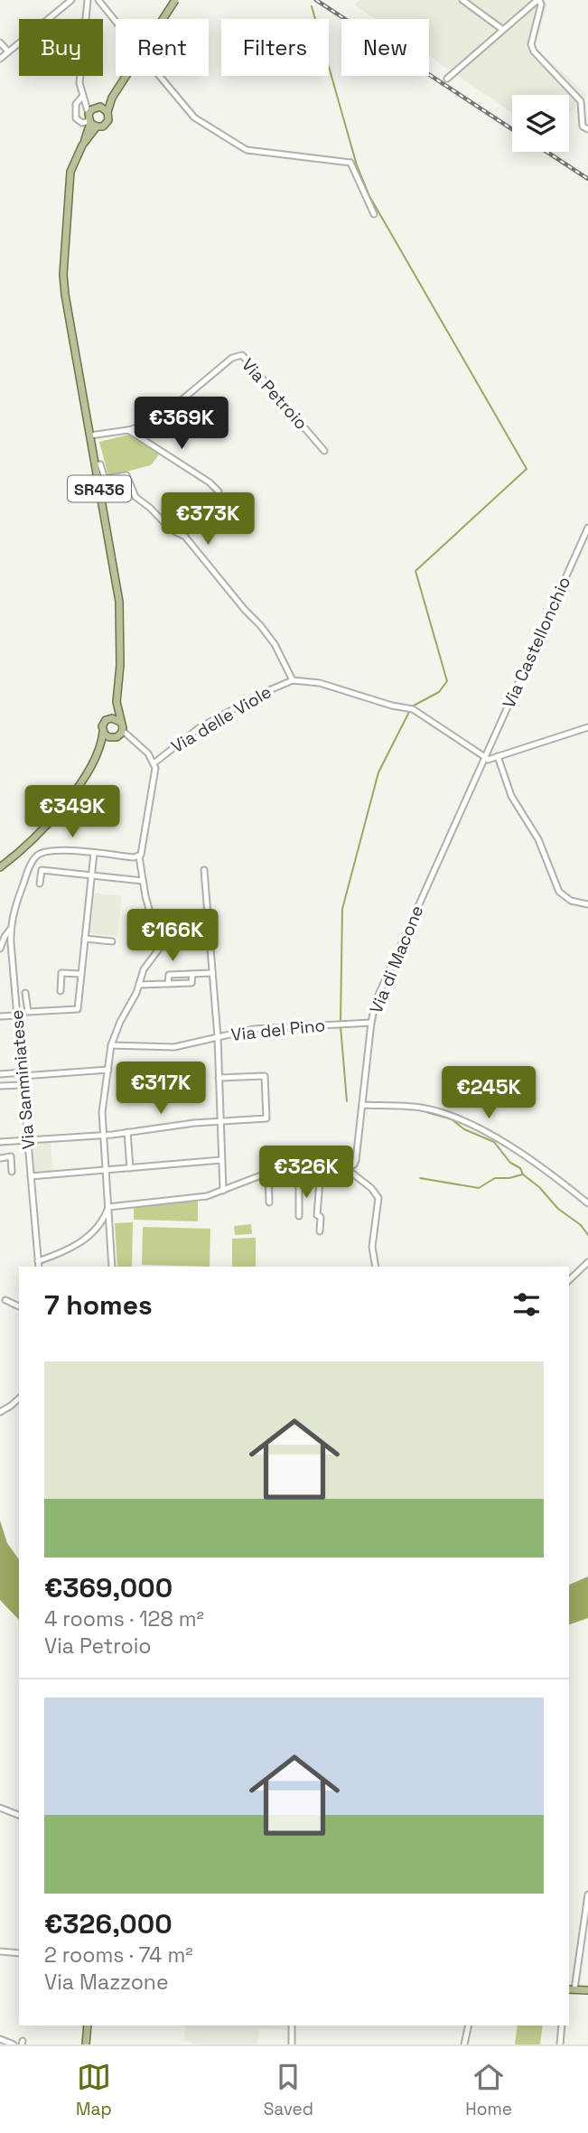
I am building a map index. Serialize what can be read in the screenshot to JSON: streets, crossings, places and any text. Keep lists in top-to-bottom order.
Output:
{
  "streets": {
    "main road": ["SR436"],
    "street": [
      "Via Petroio",
      "Via Castellonchio",
      "Via delle Viole",
      "Via di Macone",
      "Via del Pino",
      "Via Sanminiatese"
    ]
  },
  "crossings": [
    ["Via Petroio", "SR436"],
    ["SR436", "Via delle Viole"],
    ["Via Castellonchio", "Via delle Viole"],
    ["Via Castellonchio", "Via di Macone"],
    ["Via delle Viole", "Via di Macone"],
    ["Via delle Viole", "Via del Pino"],
    ["Via di Macone", "Via del Pino"]
  ],
  "page": {
    "chip": [
      "Buy",
      "Rent",
      "Filters",
      "New"
    ],
    "price": [
      "€369K",
      "€373K",
      "€349K",
      "€166K",
      "€317K",
      "€245K",
      "€326K"
    ],
    "heading": "7 homes",
    "list": [
      {
        "name": "€369,000",
        "note": "4 rooms · 128 m² · Via Petroio"
      },
      {
        "name": "€326,000",
        "note": "2 rooms · 74 m² · Via Mazzone"
      }
    ],
    "tabs": ["Map", "Saved", "Home"]
  }
}
